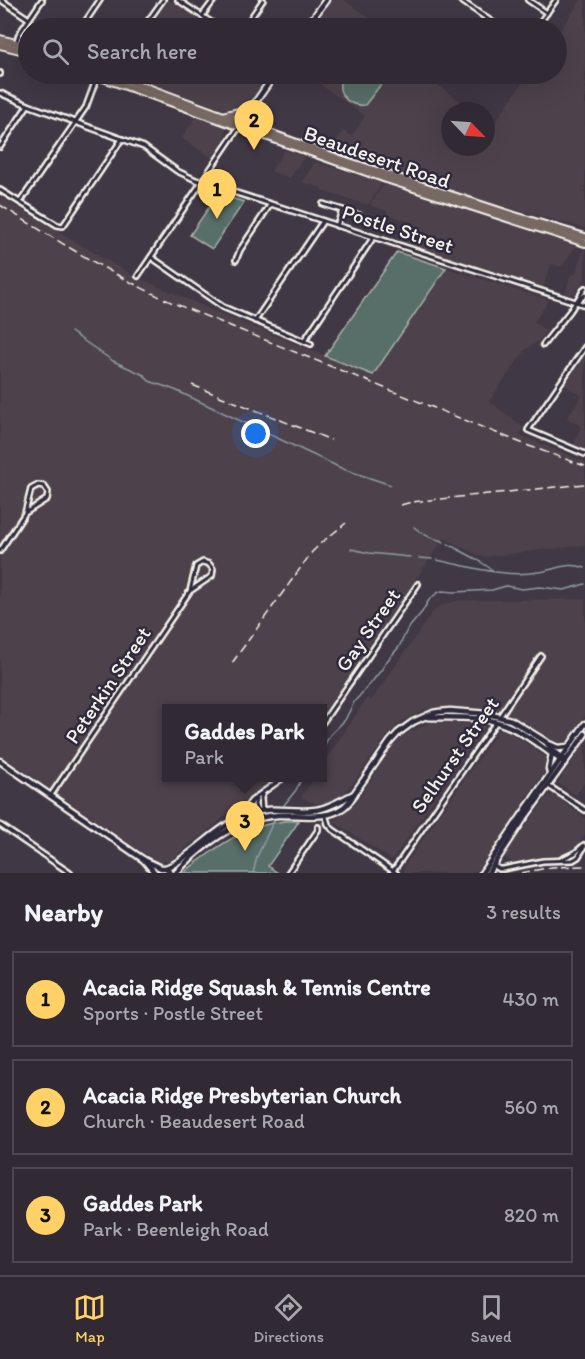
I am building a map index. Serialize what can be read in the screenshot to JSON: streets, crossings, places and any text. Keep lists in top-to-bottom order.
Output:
{
  "streets": {
    "highway": ["Beaudesert Road"],
    "street": [
      "Postle Street",
      "Gay Street",
      "Peterkin Street",
      "Selhurst Street"
    ]
  },
  "north": "bottom right",
  "page": {
    "search": "Search here",
    "pins": ["2", "1", "3"],
    "popup": ["Gaddes Park", "Park"],
    "heading": ["Nearby", "3 results"],
    "list": [
      {
        "mark": "1",
        "name": "Acacia Ridge Squash & Tennis Centre",
        "note": "Sports · Postle Street",
        "value": "430 m"
      },
      {
        "mark": "2",
        "name": "Acacia Ridge Presbyterian Church",
        "note": "Church · Beaudesert Road",
        "value": "560 m"
      },
      {
        "mark": "3",
        "name": "Gaddes Park",
        "note": "Park · Beenleigh Road",
        "value": "820 m"
      }
    ],
    "nav": ["Map", "Directions", "Saved"]
  }
}
